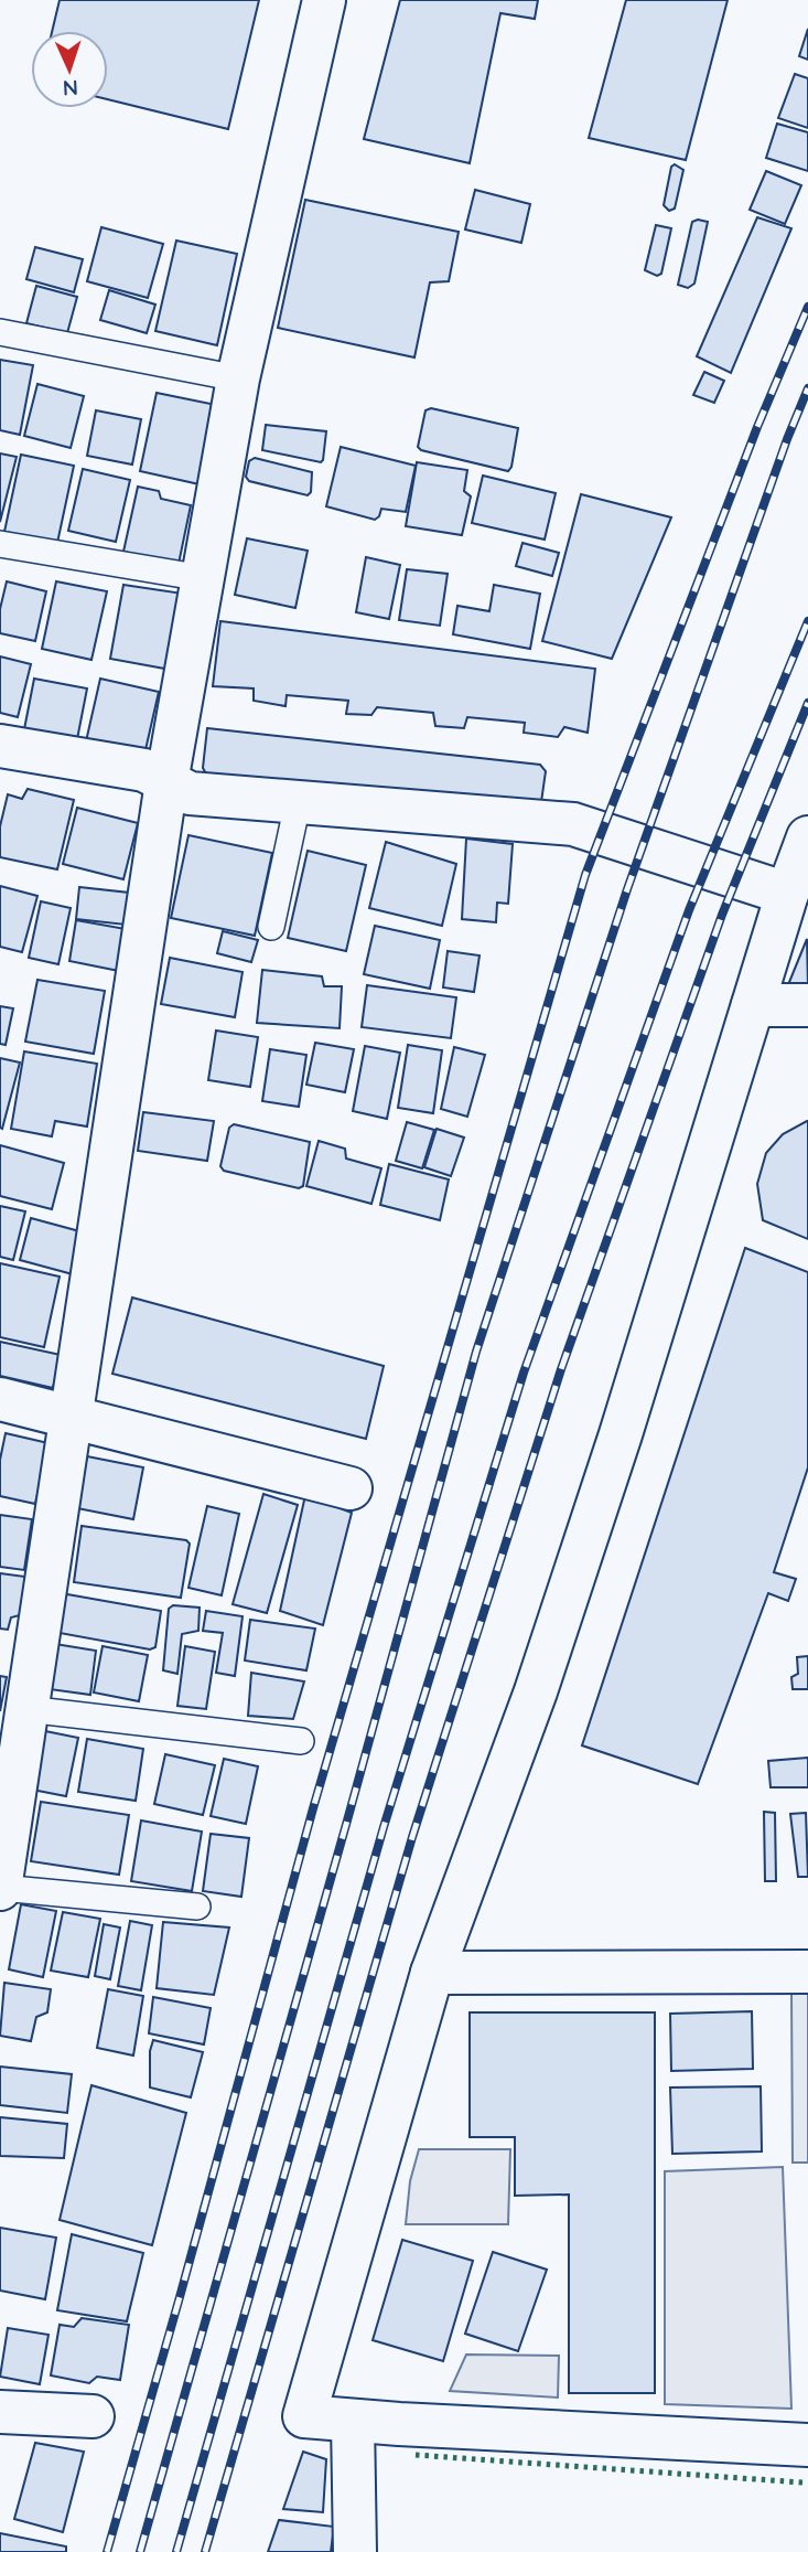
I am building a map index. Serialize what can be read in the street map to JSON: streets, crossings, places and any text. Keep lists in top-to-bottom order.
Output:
{
  "north": "bottom"
}
